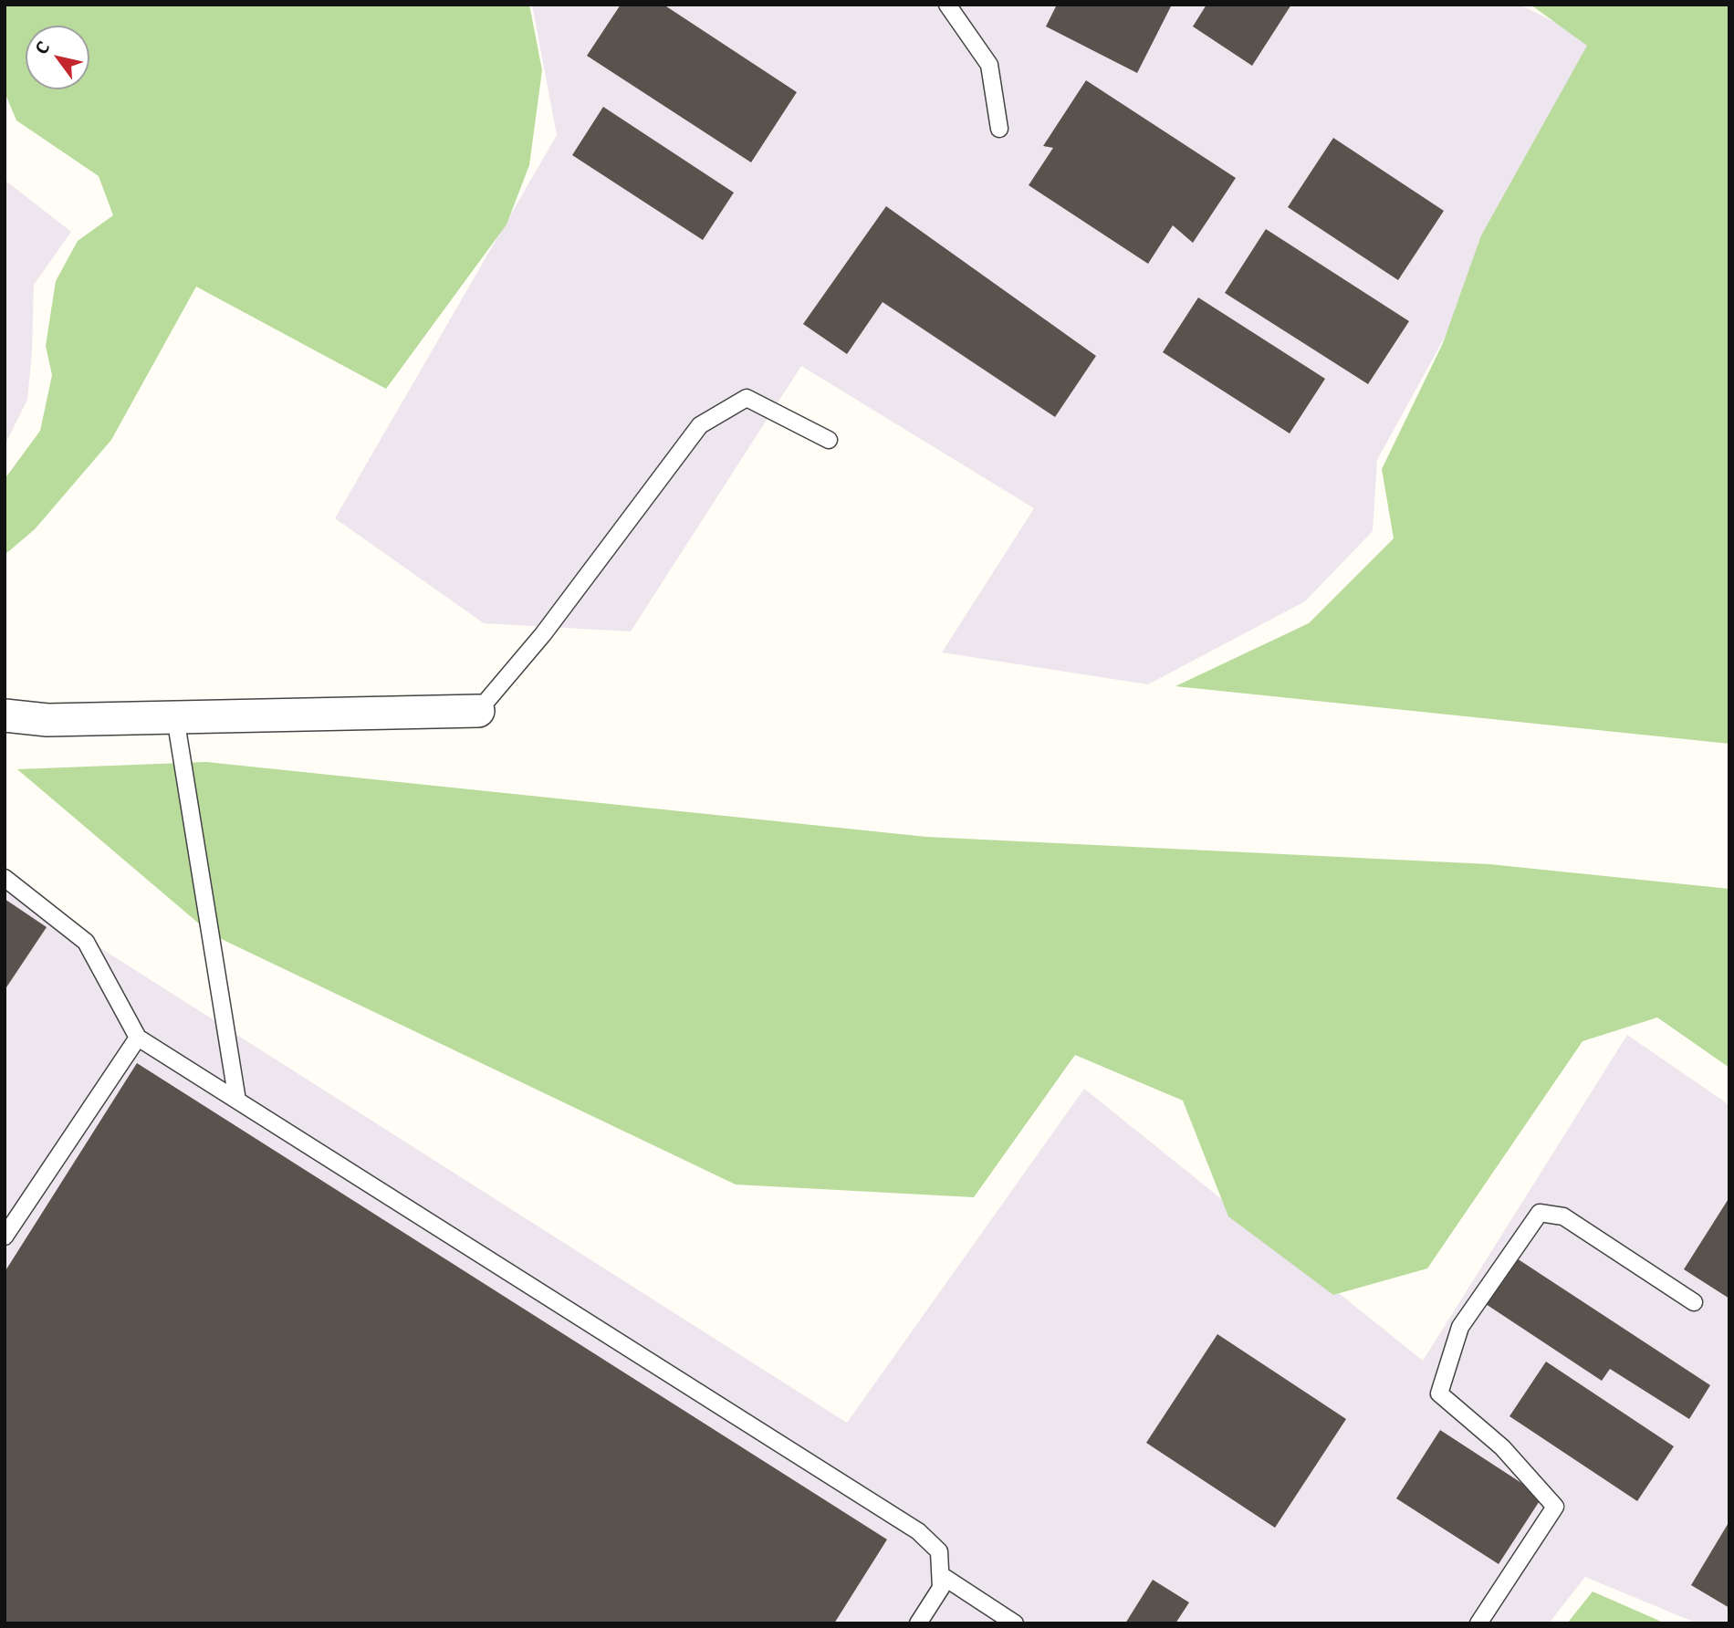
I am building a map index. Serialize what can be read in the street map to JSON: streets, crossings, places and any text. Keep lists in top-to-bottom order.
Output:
{
  "north": "top left"
}
